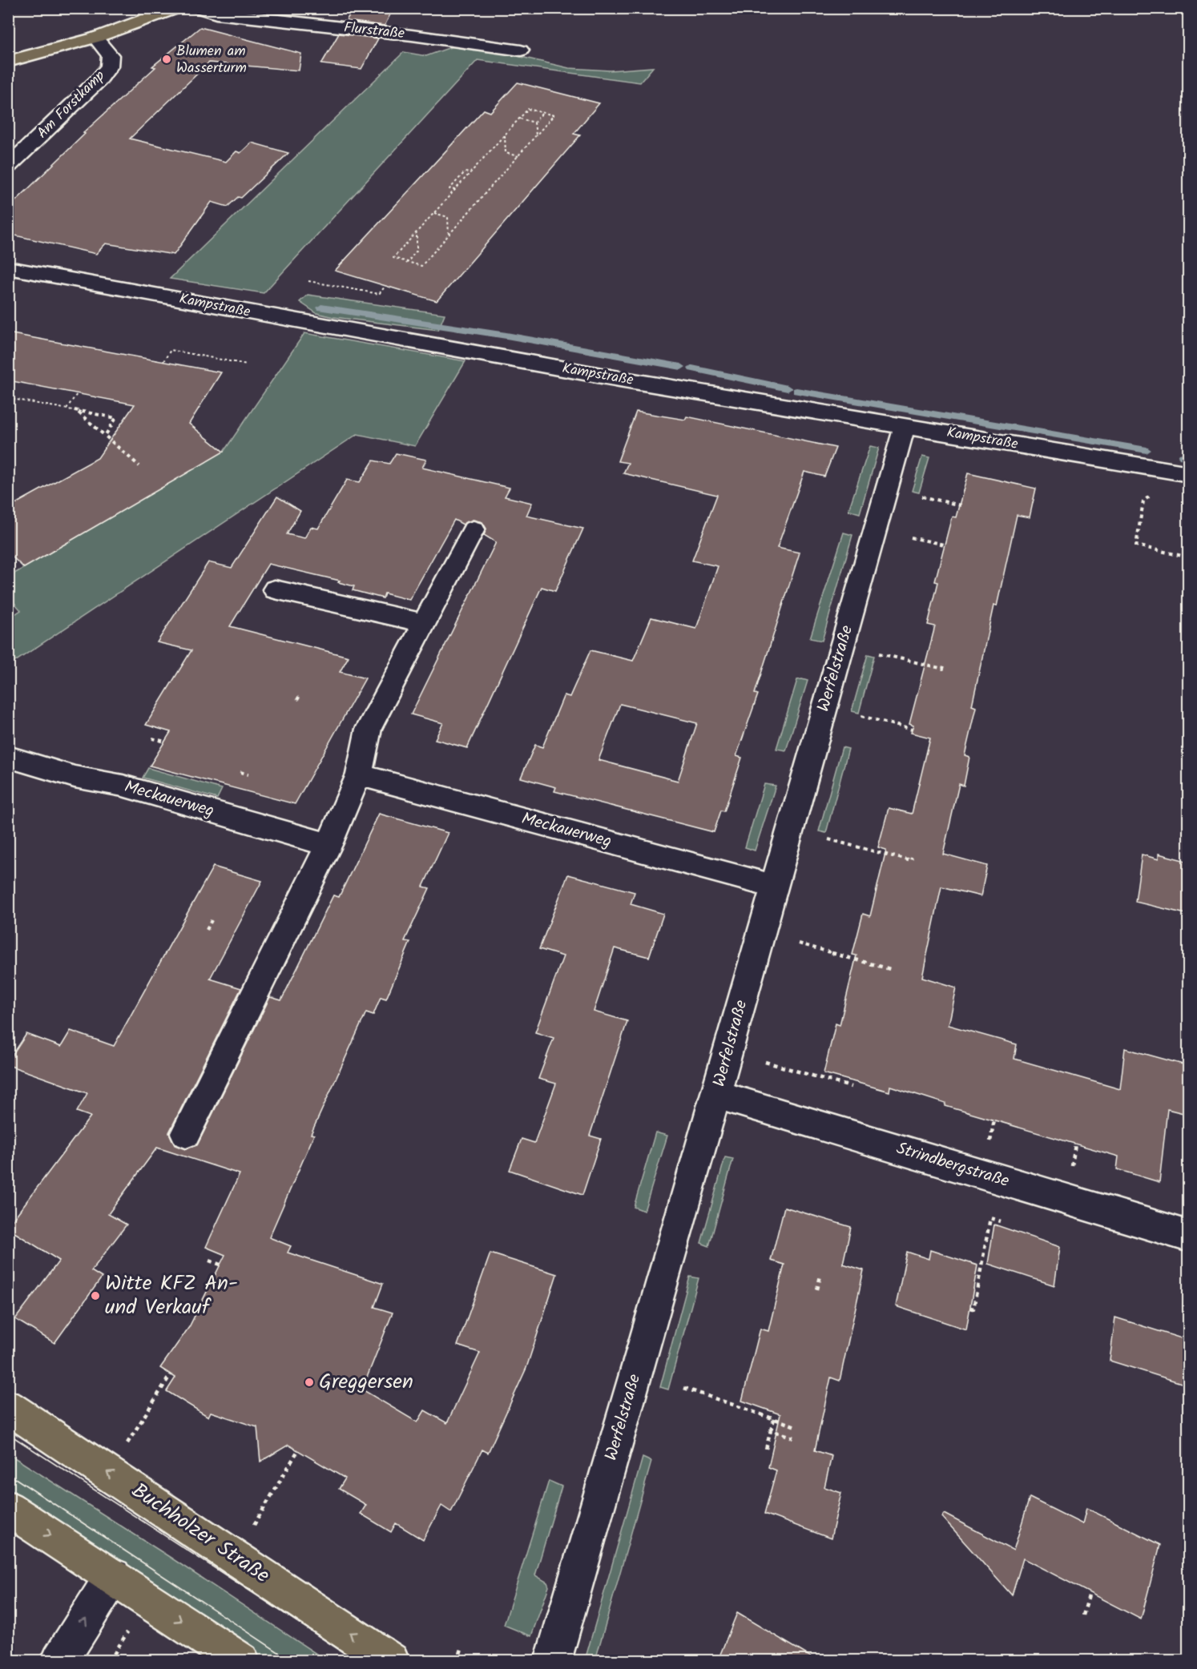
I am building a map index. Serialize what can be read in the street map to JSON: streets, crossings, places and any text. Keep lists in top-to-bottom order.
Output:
{
  "streets": {
    "main road": ["Buchholzer Straße"],
    "street": [
      "Flurstraße",
      "Am Forstkamp",
      "Kampstraße",
      "Werfelstraße",
      "Meckauerweg",
      "Strindbergstraße"
    ]
  },
  "crossings": [
    ["Kampstraße", "Werfelstraße"],
    ["Werfelstraße", "Meckauerweg"],
    ["Werfelstraße", "Strindbergstraße"]
  ],
  "places": ["Blumen am Wasserturm", "Witte KFZ An- und Verkauf", "Greggersen"]
}
